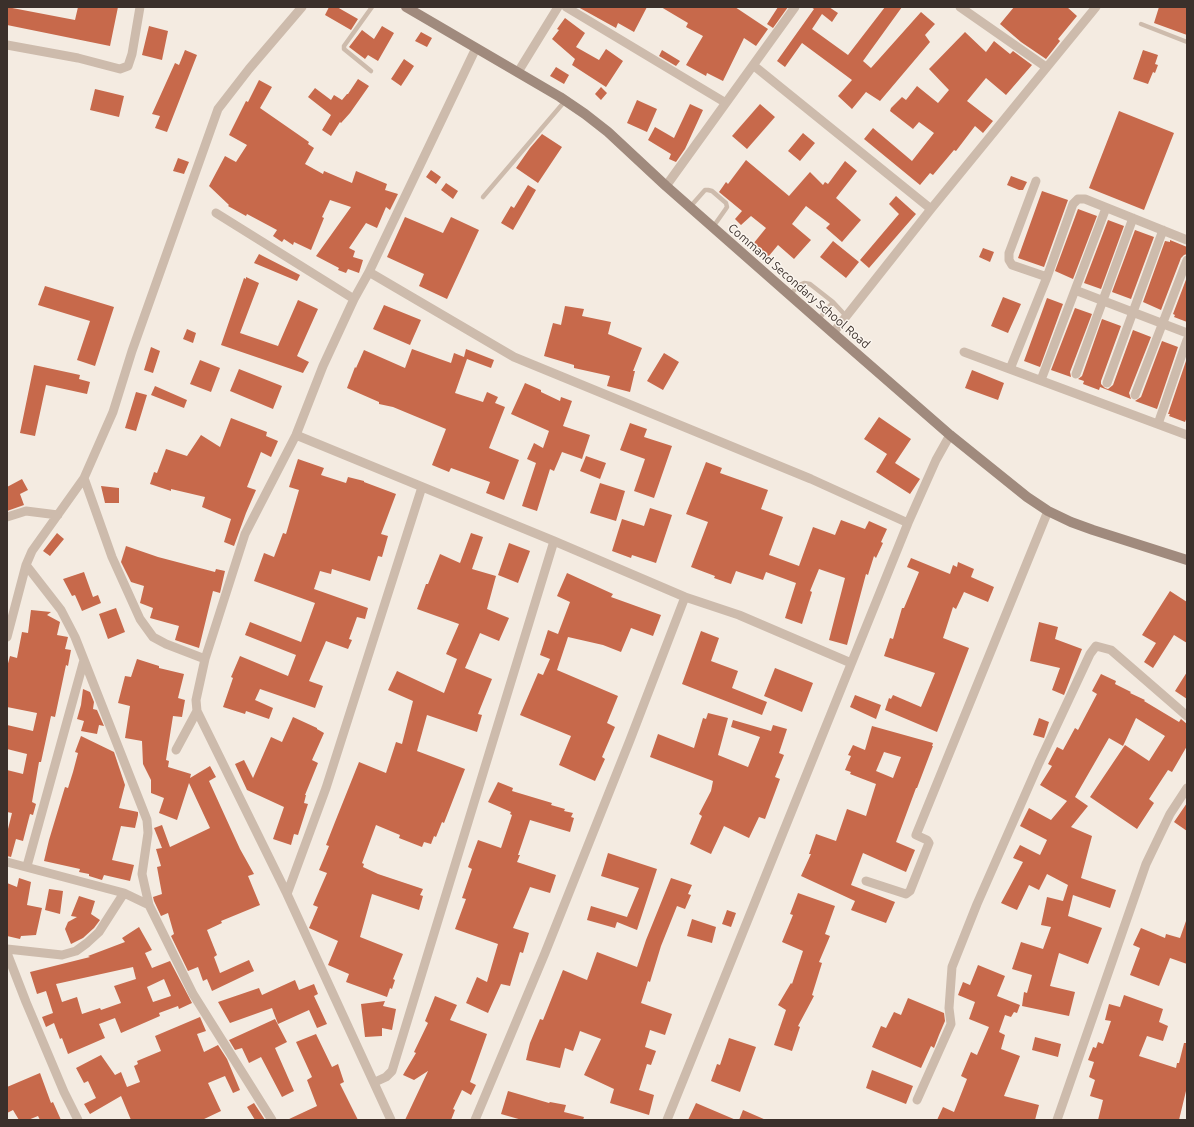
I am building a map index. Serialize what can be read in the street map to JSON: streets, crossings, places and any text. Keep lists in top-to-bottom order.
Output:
{
  "streets": {
    "main road": ["Command Secondary School Road"]
  }
}
